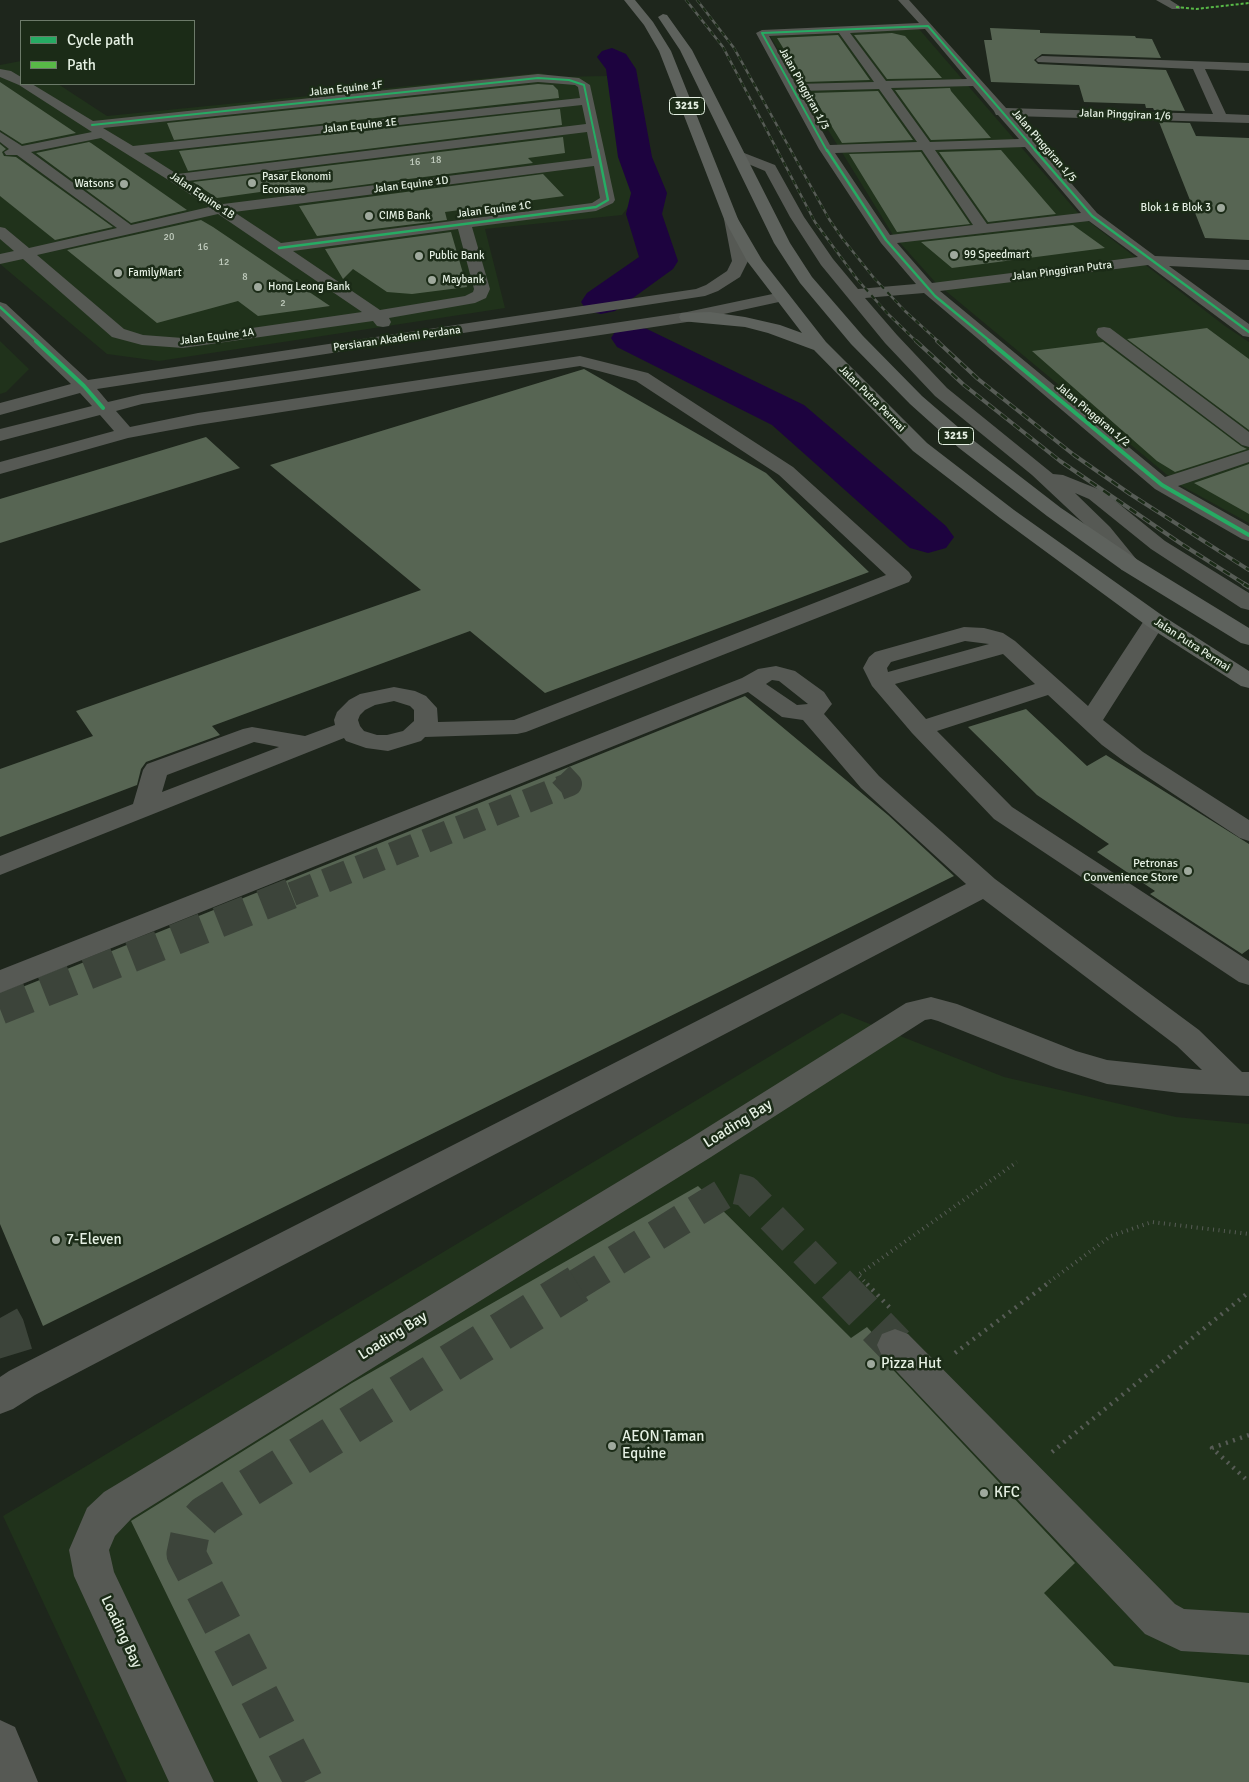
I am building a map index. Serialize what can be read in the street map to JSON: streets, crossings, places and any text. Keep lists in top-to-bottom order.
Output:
{
  "streets": {
    "main road": ["3215", "Jalan Putra Permai"],
    "street": [
      "Jalan Equine 1F",
      "Jalan Pinggiran 1/3",
      "Jalan Pinggiran 1/6",
      "Jalan Equine 1E",
      "Jalan Pinggiran 1/5",
      "Jalan Equine 1D",
      "Jalan Equine 1B",
      "Jalan Equine 1C",
      "Jalan Pinggiran Putra",
      "Jalan Equine 1A",
      "Persiaran Akademi Perdana",
      "Jalan Pinggiran 1/2",
      "Loading Bay"
    ]
  },
  "crossings": [
    ["Jalan Equine 1F", "Jalan Equine 1E"],
    ["Jalan Equine 1F", "Jalan Equine 1B"],
    ["Jalan Equine 1F", "Jalan Equine 1C"],
    ["Jalan Pinggiran 1/3", "Jalan Pinggiran 1/5"],
    ["Jalan Pinggiran 1/3", "Jalan Pinggiran Putra"],
    ["Jalan Pinggiran 1/3", "Jalan Pinggiran 1/2"],
    ["Jalan Pinggiran 1/6", "Jalan Pinggiran 1/5"],
    ["Jalan Equine 1E", "Jalan Equine 1B"],
    ["Jalan Equine 1E", "Jalan Equine 1C"],
    ["Jalan Pinggiran 1/5", "Jalan Pinggiran Putra"],
    ["Jalan Equine 1D", "Jalan Equine 1B"],
    ["Jalan Equine 1D", "Jalan Equine 1C"],
    ["Jalan Equine 1D", "Jalan Equine 1A"],
    ["Jalan Equine 1B", "Jalan Equine 1C"],
    ["Jalan Equine 1B", "Jalan Equine 1A"],
    ["Jalan Equine 1B", "Persiaran Akademi Perdana"],
    ["Jalan Pinggiran Putra", "Jalan Pinggiran 1/2"],
    ["Persiaran Akademi Perdana", "Jalan Putra Permai"]
  ],
  "places": [
    "Pasar Ekonomi Econsave",
    "Watsons",
    "Blok 1 & Blok 3",
    "CIMB Bank",
    "99 Speedmart",
    "Public Bank",
    "FamilyMart",
    "Maybank",
    "Hong Leong Bank",
    "Petronas Convenience Store",
    "7-Eleven",
    "Pizza Hut",
    "AEON Taman Equine",
    "KFC"
  ],
  "house_numbers": [
    "18",
    "16",
    "20",
    "16",
    "12",
    "8",
    "2"
  ],
  "legend": ["Cycle path", "Path"]
}
